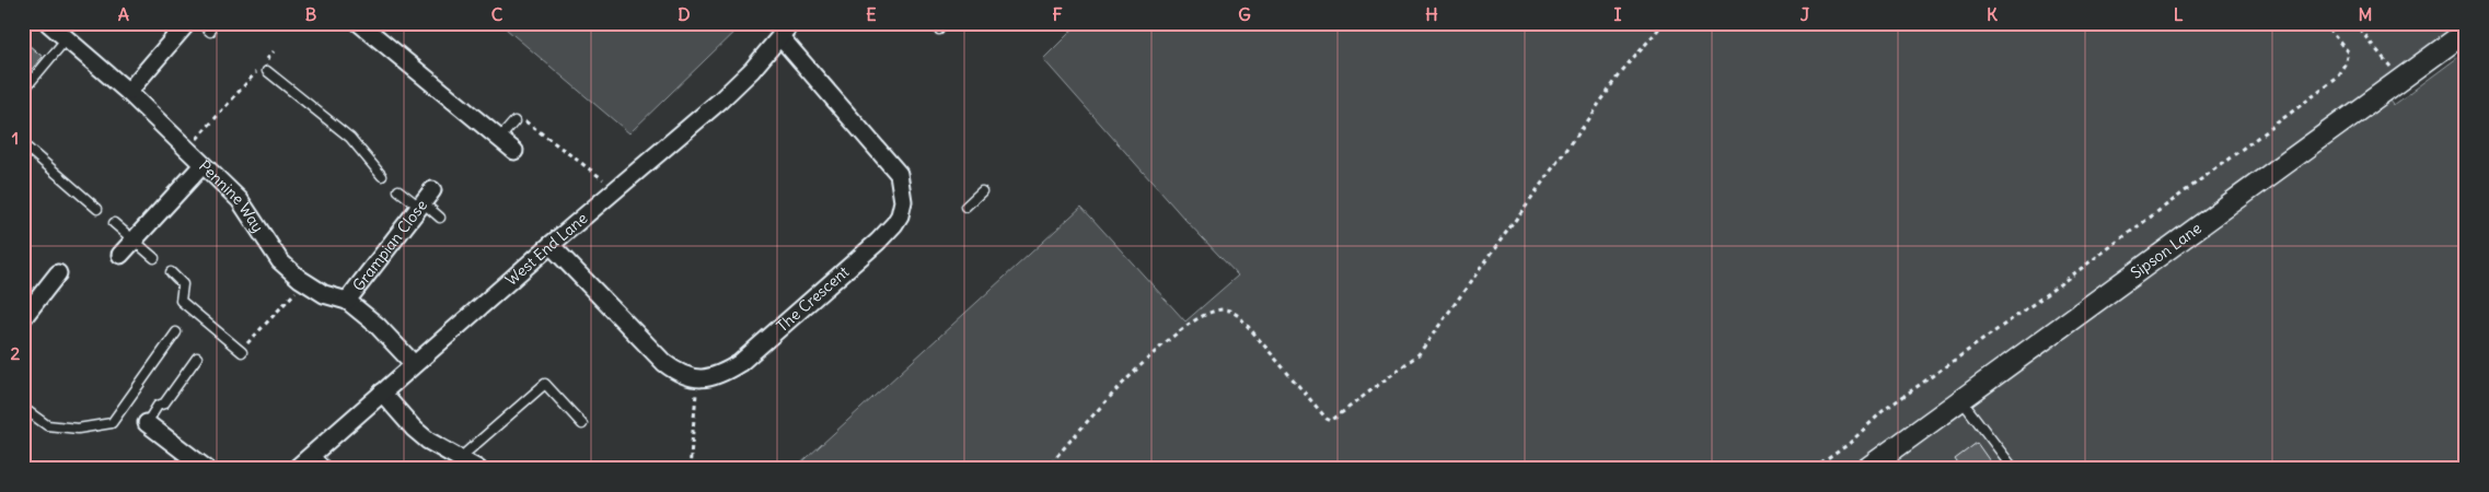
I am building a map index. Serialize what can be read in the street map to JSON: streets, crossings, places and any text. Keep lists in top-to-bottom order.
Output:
{
  "streets": {
    "street": [
      "Pennine Way",
      "Grampian Close",
      "West End Lane",
      "Sipson Lane",
      "The Crescent"
    ]
  },
  "crossings": [
    ["Pennine Way", "Grampian Close"],
    ["Pennine Way", "West End Lane"],
    ["West End Lane", "The Crescent"]
  ],
  "grid": {
    "columns": [
      "A",
      "B",
      "C",
      "D",
      "E",
      "F",
      "G",
      "H",
      "I",
      "J",
      "K",
      "L",
      "M"
    ],
    "rows": ["1", "2"]
  }
}
